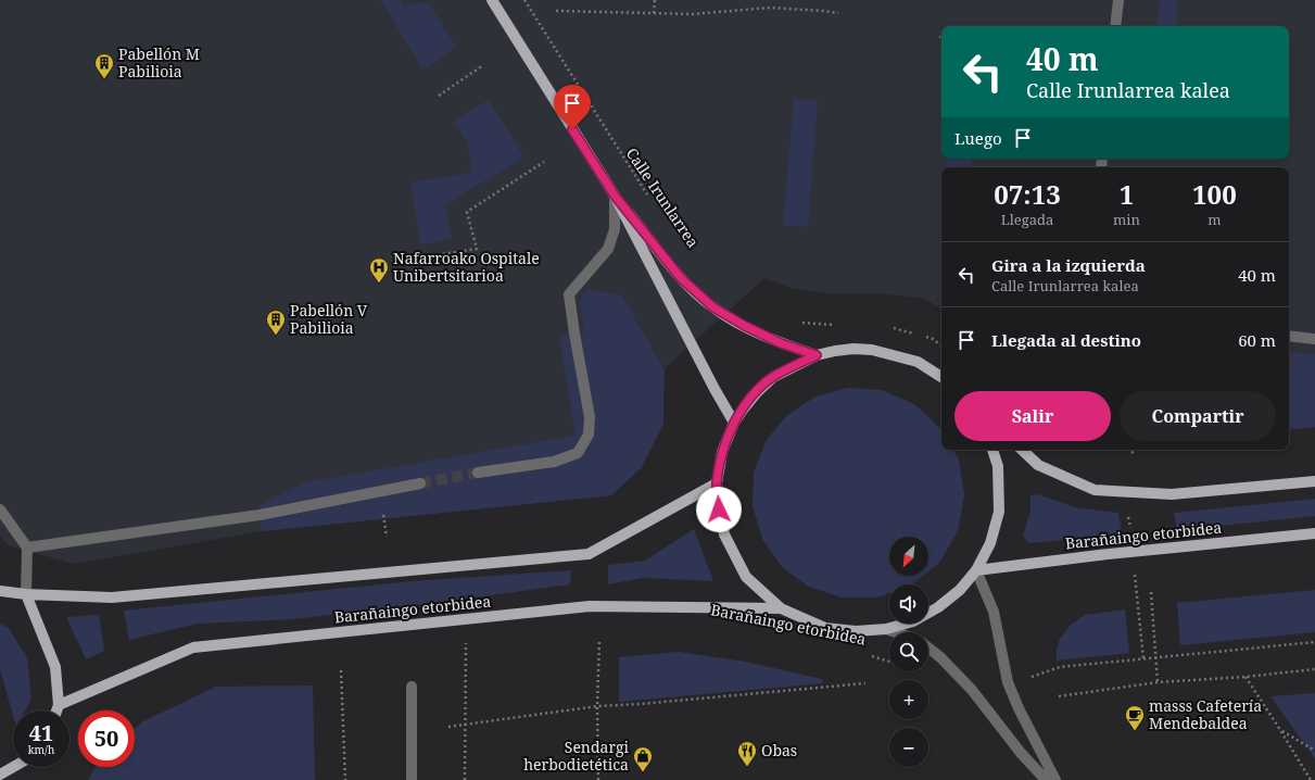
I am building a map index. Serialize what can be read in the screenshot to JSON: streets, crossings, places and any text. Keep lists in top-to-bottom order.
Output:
{
  "streets": {
    "main road": ["Barañaingo etorbidea"],
    "path": ["Calle Irunlarrea"]
  },
  "places": {
    "building": ["Pabellón M Pabilioia", "Pabellón V Pabilioia"],
    "hospital": ["Nafarroako Ospitale Unibertsitarioa"],
    "cafe": ["masss Cafetería Mendebaldea"],
    "restaurant": ["Obas"],
    "shop": ["Sendargi herbodietética"]
  },
  "north": "bottom left",
  "page": {
    "turn": ["40 m", "Calle Irunlarrea kalea"],
    "then": "Luego",
    "eta": [
      "07:13",
      "Llegada",
      "1",
      "min",
      "100",
      "m"
    ],
    "list": [
      {
        "name": "Gira a la izquierda",
        "note": "Calle Irunlarrea kalea",
        "value": "40 m"
      },
      {
        "name": "Llegada al destino",
        "value": "60 m"
      }
    ],
    "buttons": ["Salir", "Compartir"],
    "map_buttons": ["+", "−"],
    "speed": "41 km/h",
    "limit": "50"
  }
}
